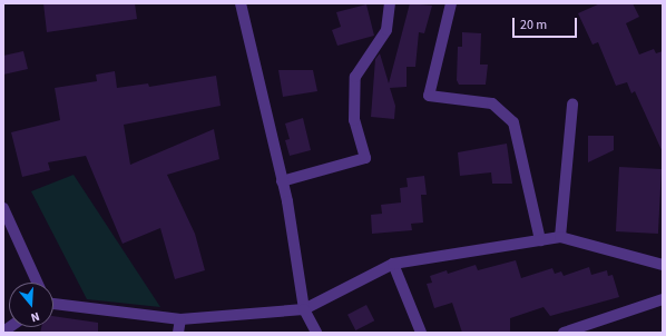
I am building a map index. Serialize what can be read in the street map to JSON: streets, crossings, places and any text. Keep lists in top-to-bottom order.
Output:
{
  "scale_bar": "20 m",
  "north": "bottom"
}
